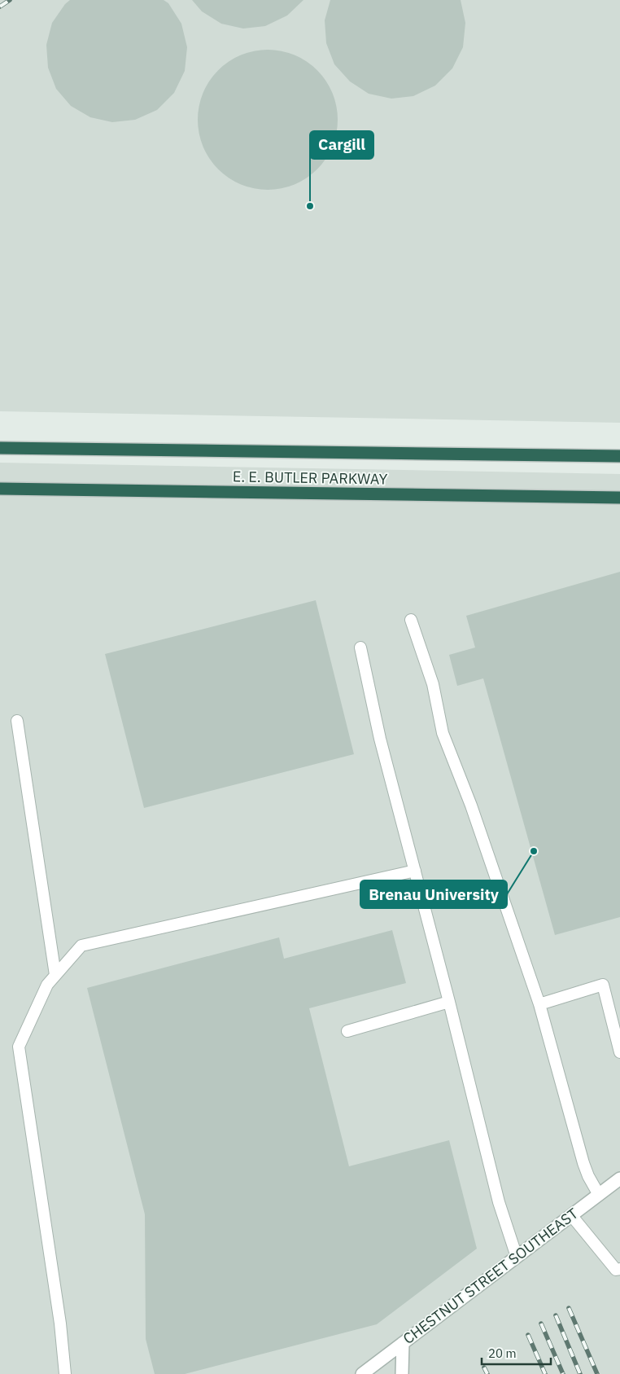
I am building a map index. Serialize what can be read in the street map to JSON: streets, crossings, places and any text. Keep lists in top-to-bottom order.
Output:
{
  "streets": {
    "highway": ["E. E. BUTLER PARKWAY"],
    "street": ["CHESTNUT STREET SOUTHEAST"]
  },
  "places": ["Cargill", "Brenau University"],
  "scale_bar": "20 m"
}
